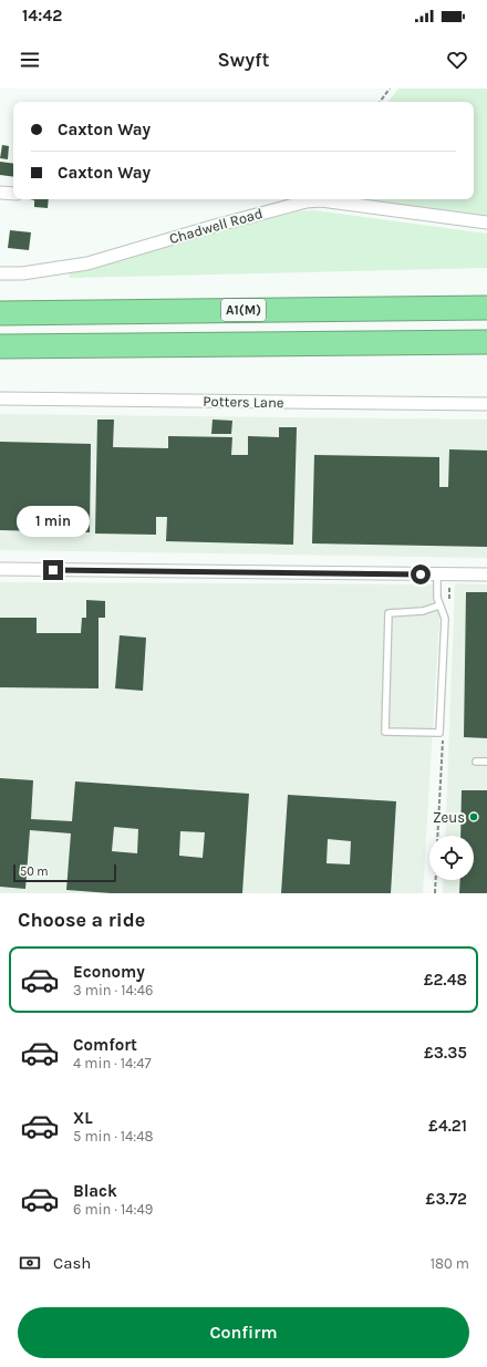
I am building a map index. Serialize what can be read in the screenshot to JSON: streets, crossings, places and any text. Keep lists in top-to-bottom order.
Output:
{
  "streets": {
    "highway": ["A1(M)"],
    "street": ["Chadwell Road", "Potters Lane"]
  },
  "places": ["Zeus"],
  "scale_bar": "50 m",
  "page": {
    "status": "14:42",
    "header": "Swyft",
    "banner": ["Caxton Way", "Caxton Way"],
    "bubble": "1 min",
    "scale": "50 m",
    "heading": "Choose a ride",
    "list": [
      {
        "name": "Economy",
        "note": "3 min · 14:46",
        "value": "£2.48"
      },
      {
        "name": "Comfort",
        "note": "4 min · 14:47",
        "value": "£3.35"
      },
      {
        "name": "XL",
        "note": "5 min · 14:48",
        "value": "£4.21"
      },
      {
        "name": "Black",
        "note": "6 min · 14:49",
        "value": "£3.72"
      }
    ],
    "pay": ["Cash", "180 m"],
    "buttons": "Confirm"
  }
}
